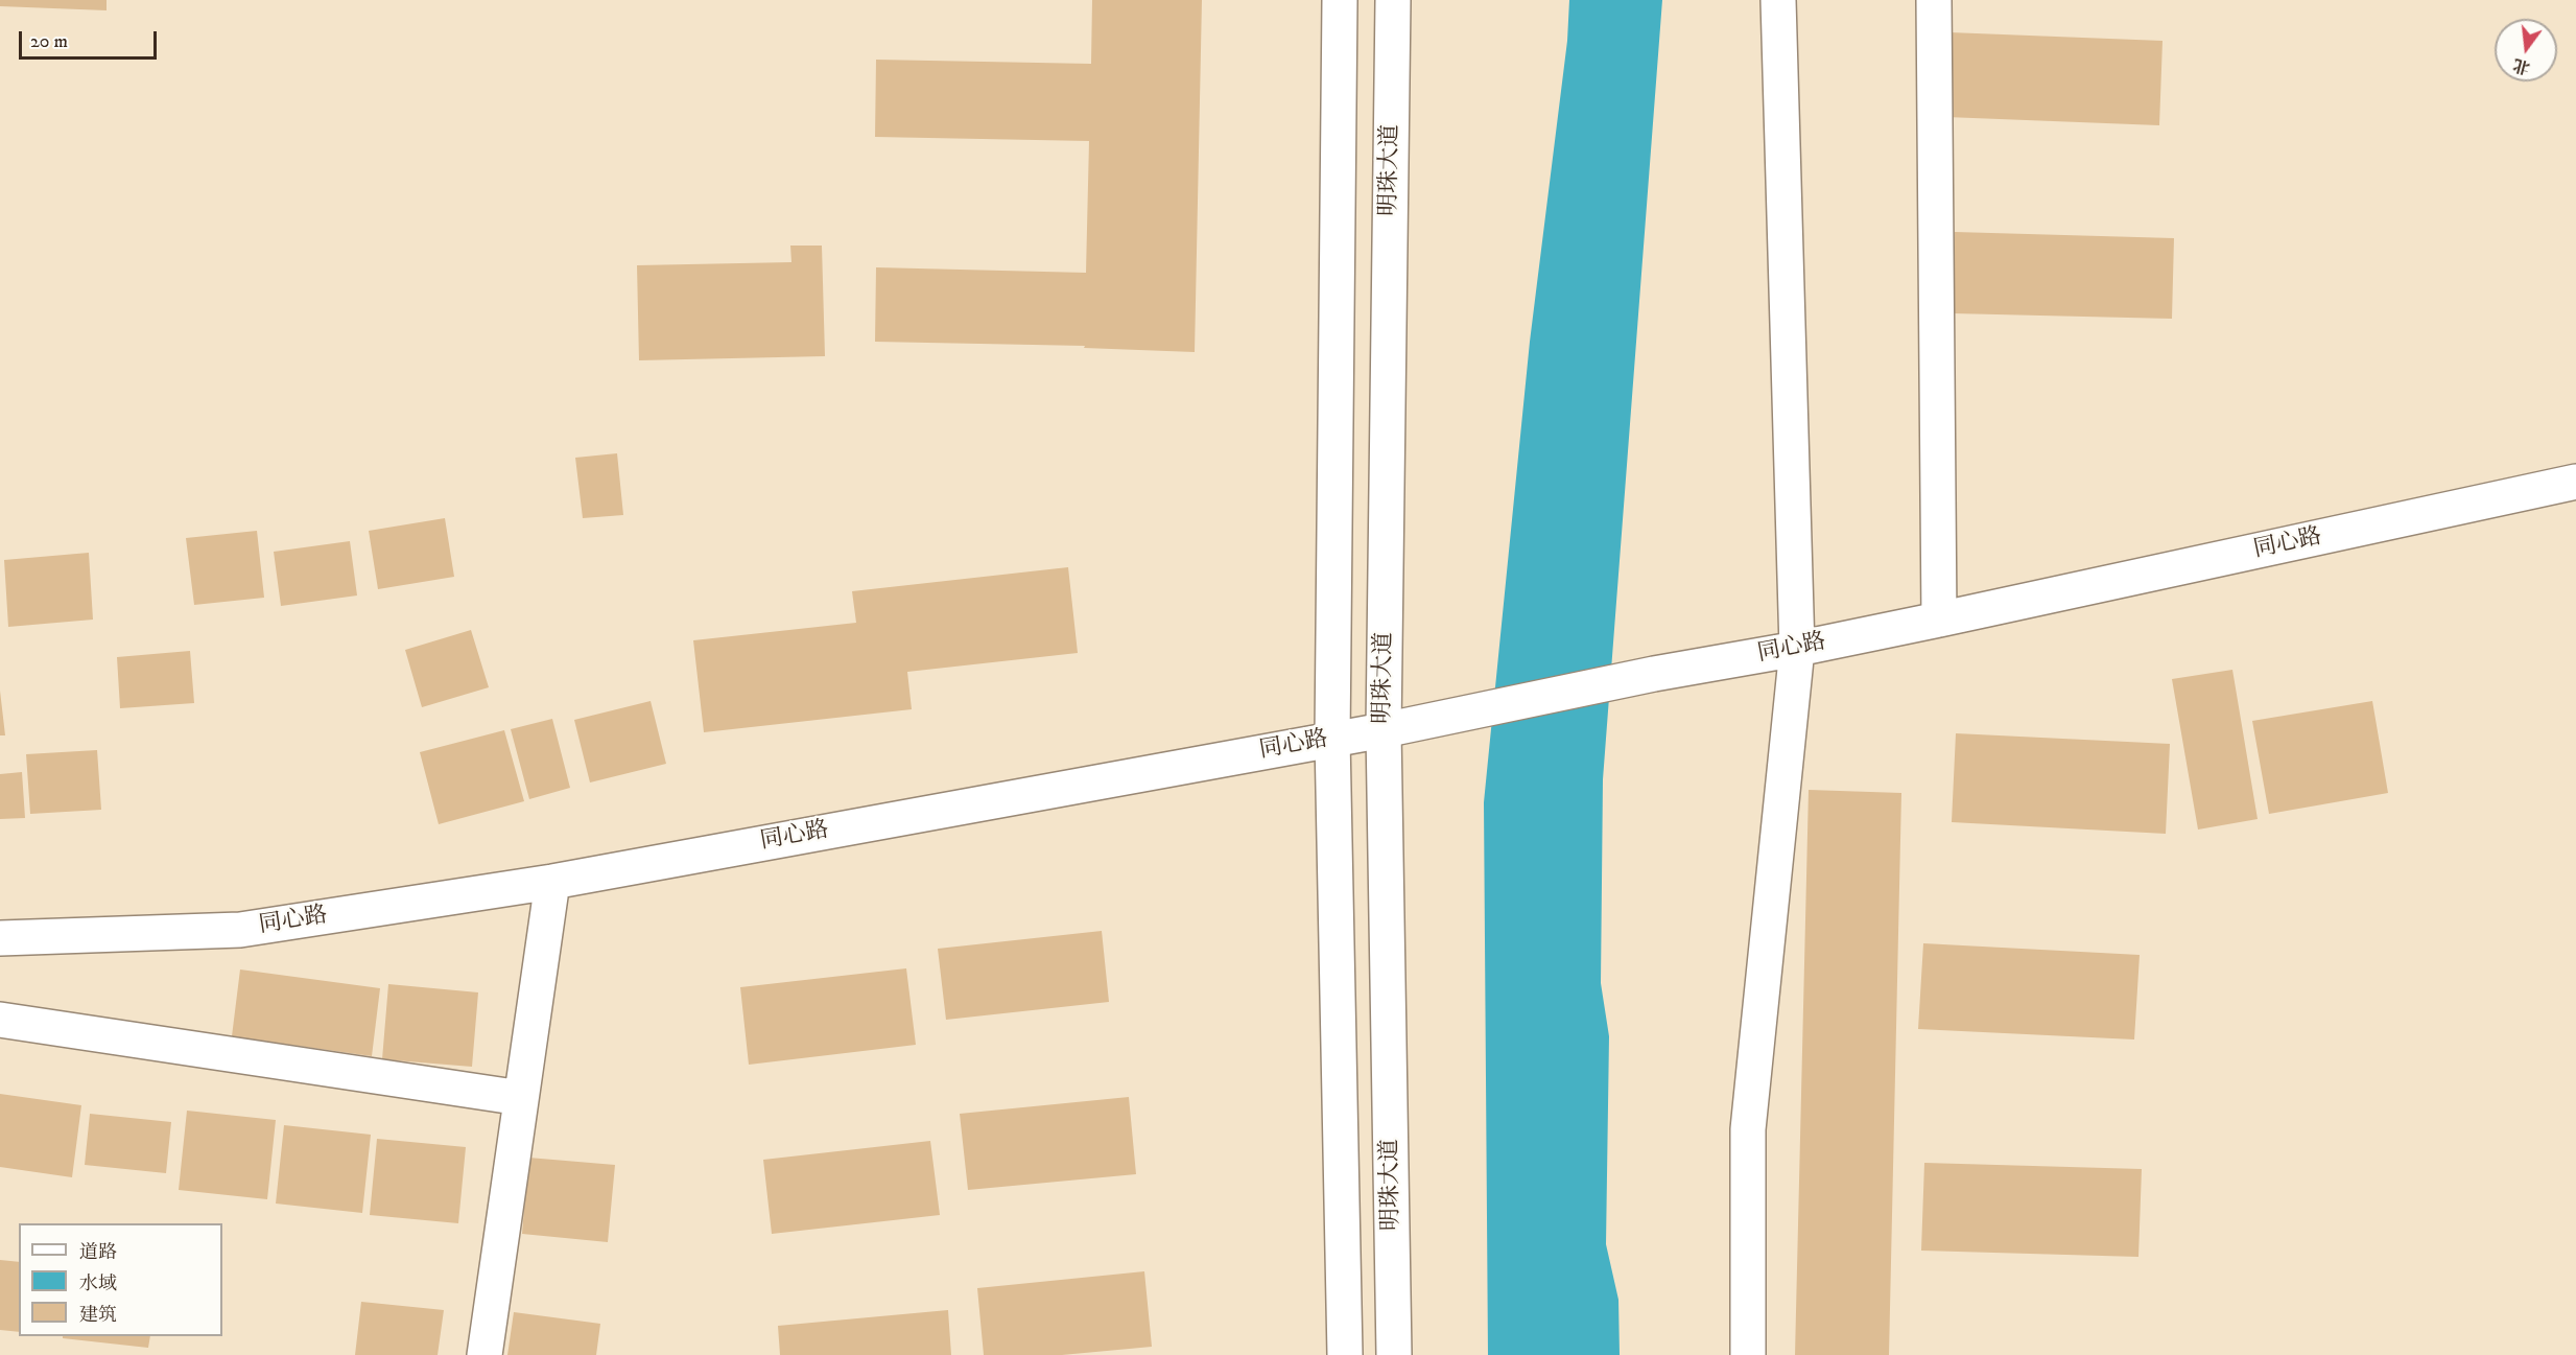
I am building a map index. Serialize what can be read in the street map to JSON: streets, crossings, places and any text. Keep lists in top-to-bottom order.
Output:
{
  "streets": {
    "street": ["明珠大道", "同心路"]
  },
  "crossings": [
    ["明珠大道", "同心路"]
  ],
  "legend": ["道路", "水域", "建筑"],
  "scale_bar": "20 m",
  "north": "bottom"
}
